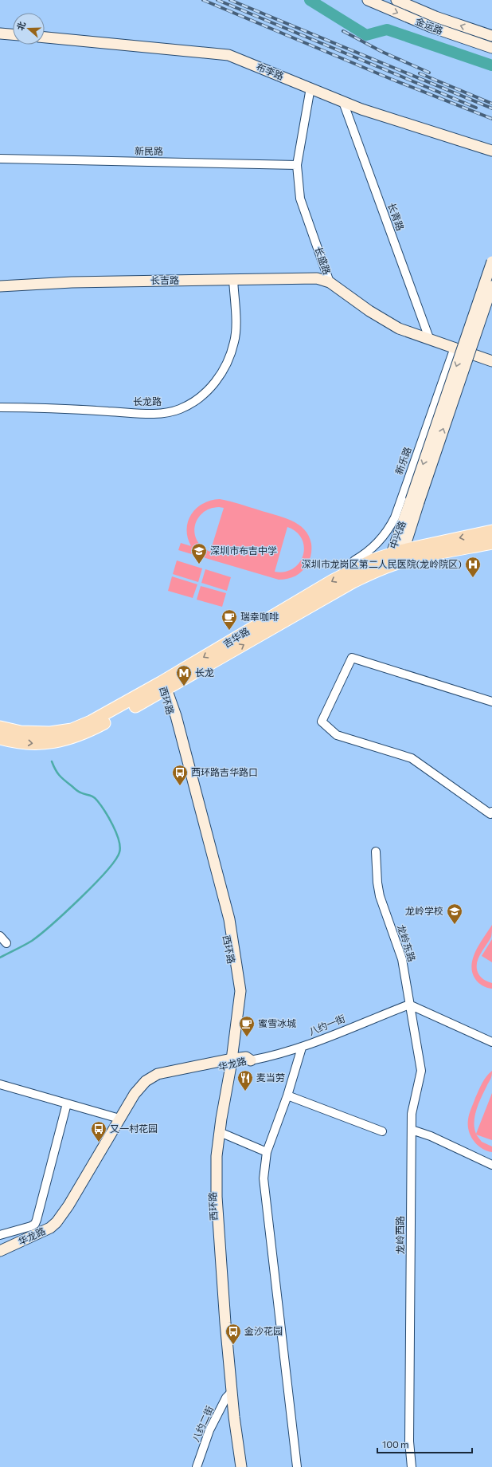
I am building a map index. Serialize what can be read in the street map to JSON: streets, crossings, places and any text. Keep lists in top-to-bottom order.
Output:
{
  "streets": {
    "main road": [
      "金运路",
      "布李路",
      "长盛路",
      "长吉路",
      "中兴路",
      "吉华路",
      "西环路",
      "华龙路"
    ],
    "street": [
      "新民路",
      "长青路",
      "长龙路",
      "新乐路",
      "龙岭东路",
      "八约一街",
      "龙岭西路",
      "八约二街"
    ]
  },
  "crossings": [
    ["布李路", "长青路"],
    ["布李路", "长盛路"],
    ["新民路", "长盛路"],
    ["长青路", "长盛路"],
    ["长盛路", "长吉路"],
    ["长盛路", "新乐路"],
    ["长吉路", "长龙路"],
    ["新乐路", "吉华路"],
    ["中兴路", "吉华路"],
    ["吉华路", "西环路"],
    ["西环路", "华龙路"],
    ["西环路", "八约二街"],
    ["龙岭东路", "八约一街"],
    ["龙岭东路", "龙岭西路"],
    ["八约一街", "华龙路"],
    ["八约一街", "龙岭西路"]
  ],
  "places": {
    "school or university": ["深圳市布吉中学", "龙岭学校"],
    "hospital": ["深圳市龙岗区第二人民医院(龙岭院区)"],
    "cafe": ["瑞幸咖啡", "蜜雪冰城"],
    "metro station": ["长龙"],
    "bus stop": ["西环路吉华路口", "又一村花园", "金沙花园"],
    "restaurant": ["麦当劳"]
  },
  "scale_bar": "100 m",
  "north": "left"
}
